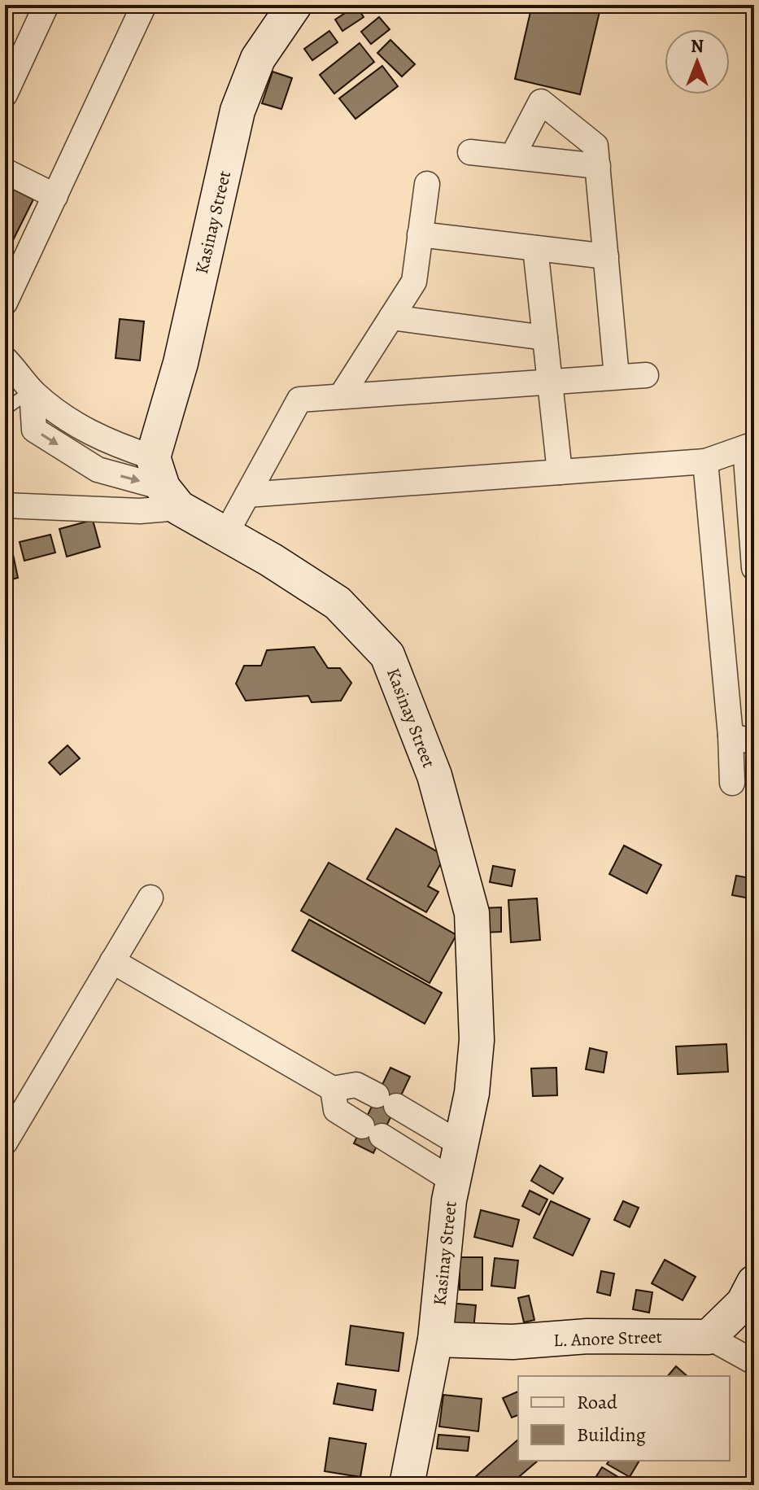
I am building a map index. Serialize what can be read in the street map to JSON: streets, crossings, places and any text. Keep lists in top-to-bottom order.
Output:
{
  "streets": {
    "street": ["Kasinay Street", "L. Anore Street"]
  },
  "crossings": [
    ["Kasinay Street", "L. Anore Street"]
  ],
  "legend": ["Road", "Building"],
  "north": "top"
}
